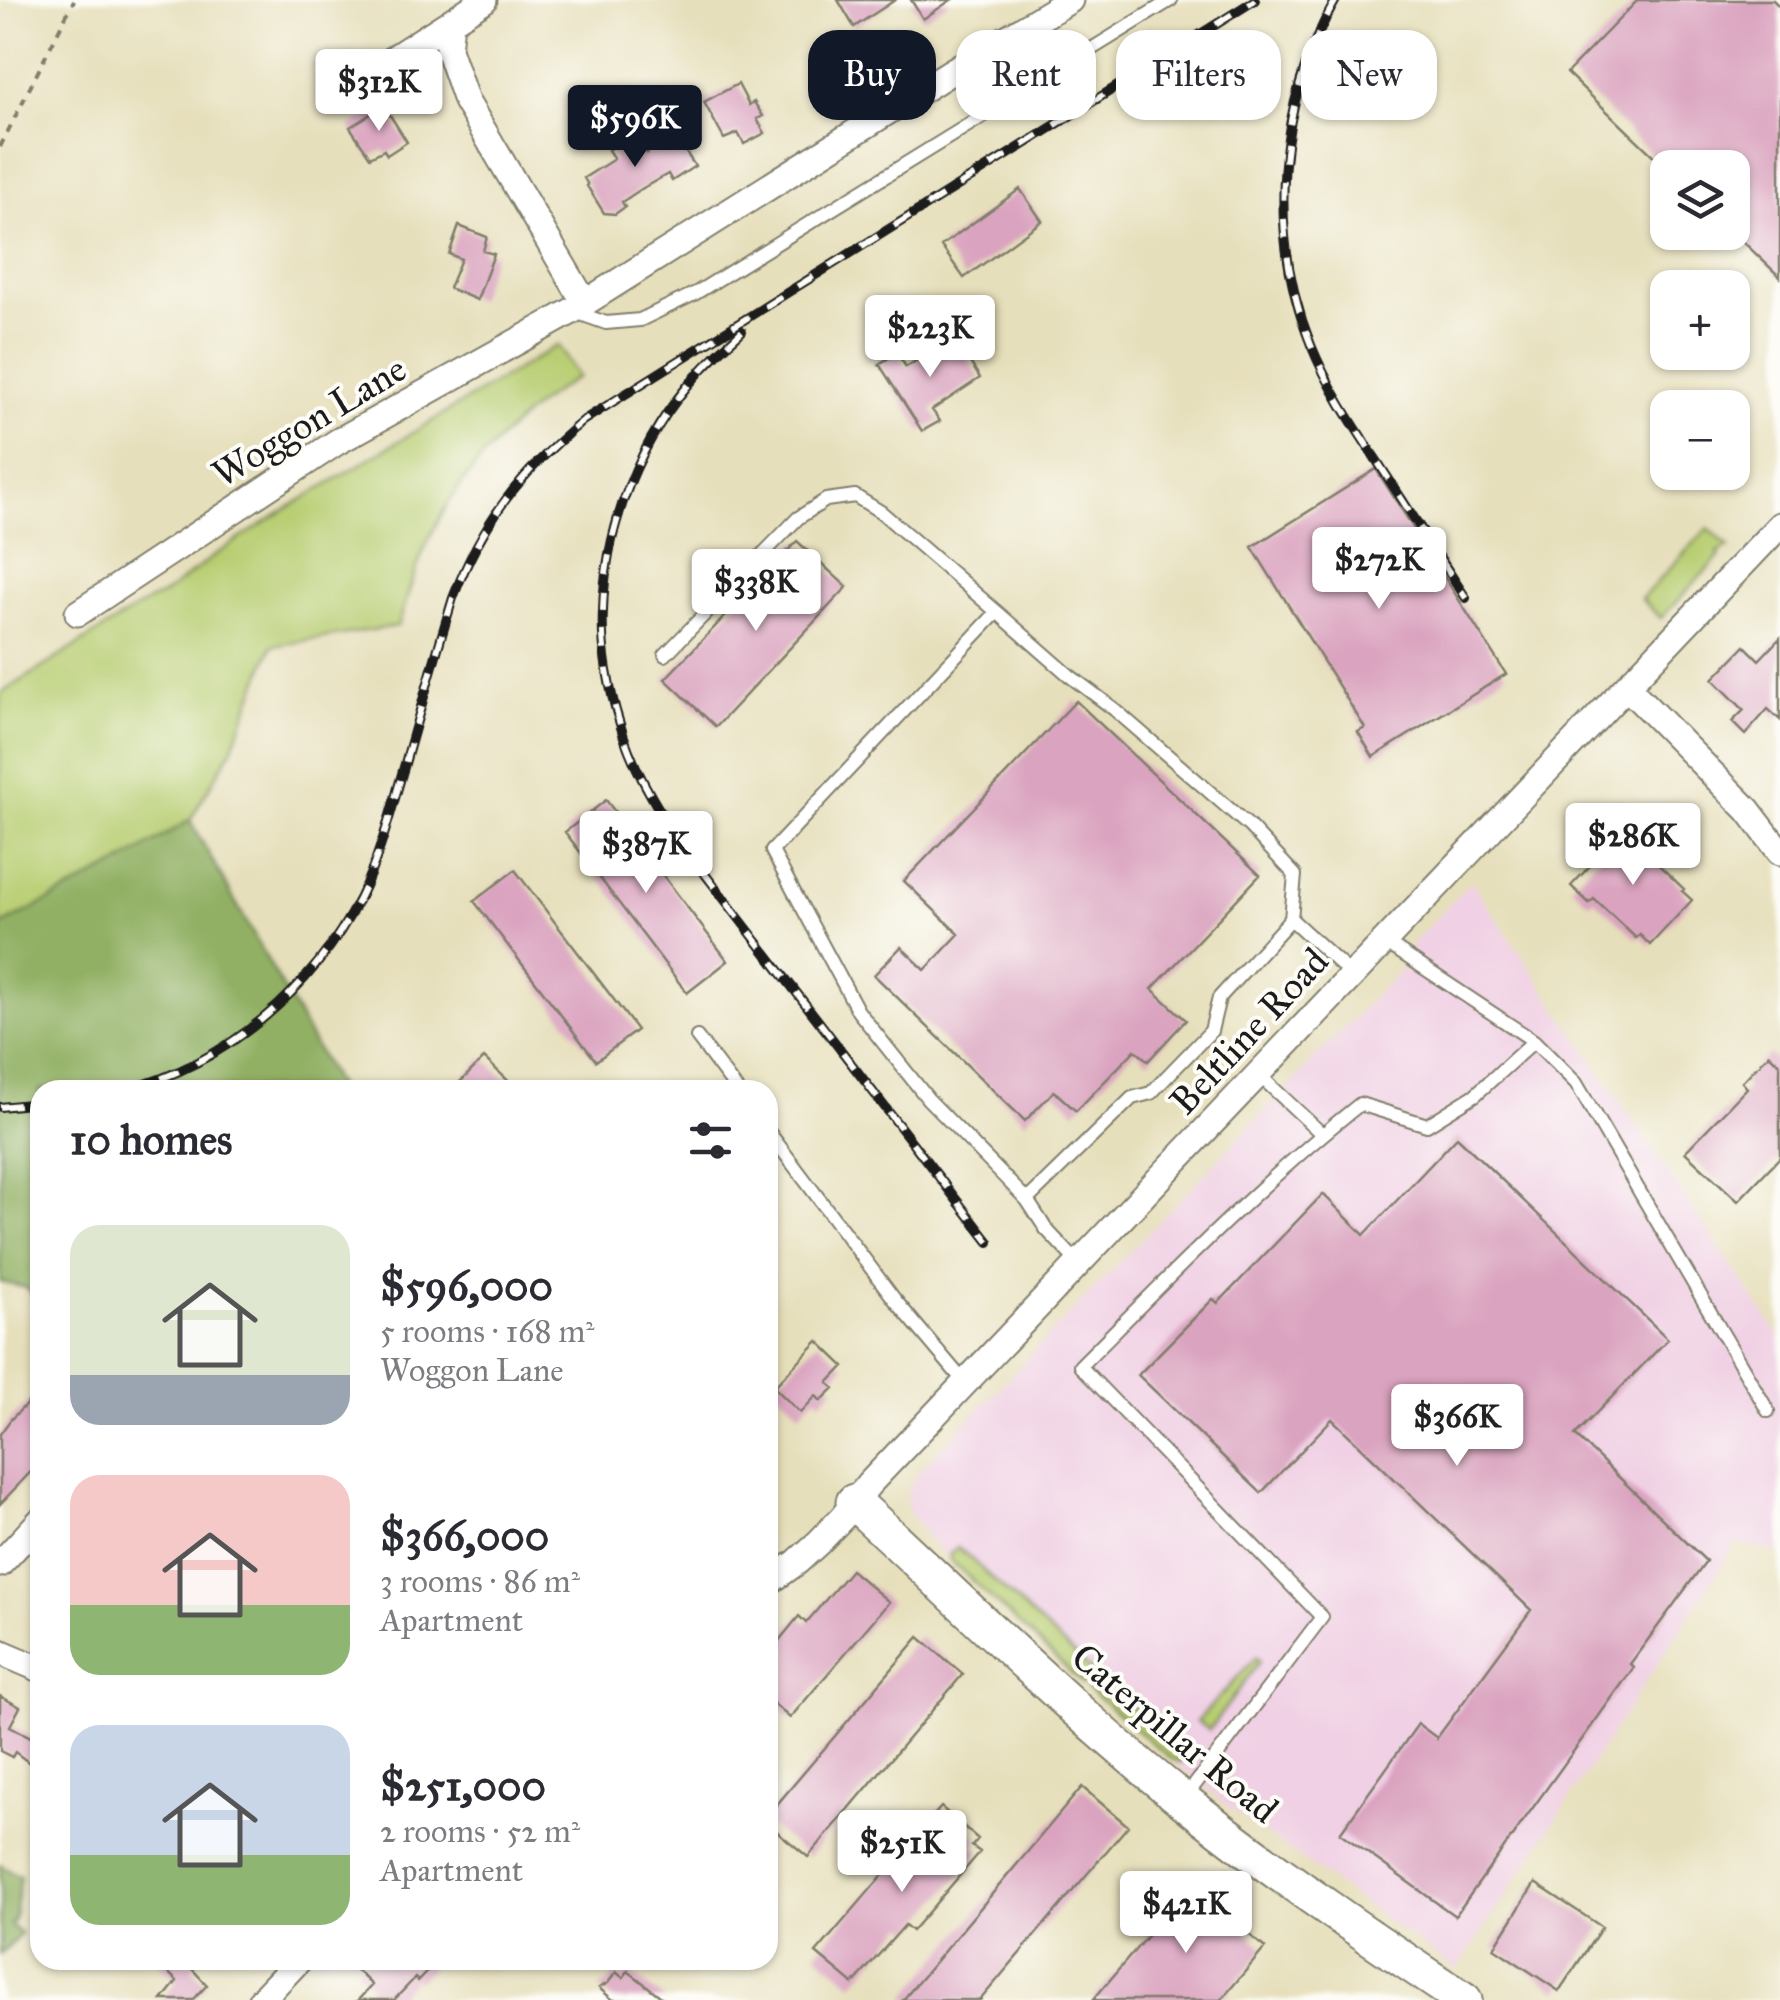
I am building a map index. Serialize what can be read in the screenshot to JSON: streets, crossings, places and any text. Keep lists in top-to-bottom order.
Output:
{
  "streets": {
    "street": ["Woggon Lane", "Beltline Road", "Caterpillar Road"]
  },
  "crossings": [
    ["Beltline Road", "Caterpillar Road"]
  ],
  "page": {
    "chip": [
      "Buy",
      "Rent",
      "Filters",
      "New"
    ],
    "price": [
      "$312K",
      "$596K",
      "$223K",
      "$272K",
      "$338K",
      "$286K",
      "$387K",
      "$366K",
      "$251K",
      "$421K"
    ],
    "map_buttons": ["+", "−"],
    "heading": "10 homes",
    "list": [
      {
        "name": "$596,000",
        "note": "5 rooms · 168 m² · Woggon Lane"
      },
      {
        "name": "$366,000",
        "note": "3 rooms · 86 m² · Apartment"
      },
      {
        "name": "$251,000",
        "note": "2 rooms · 52 m² · Apartment"
      }
    ]
  }
}
